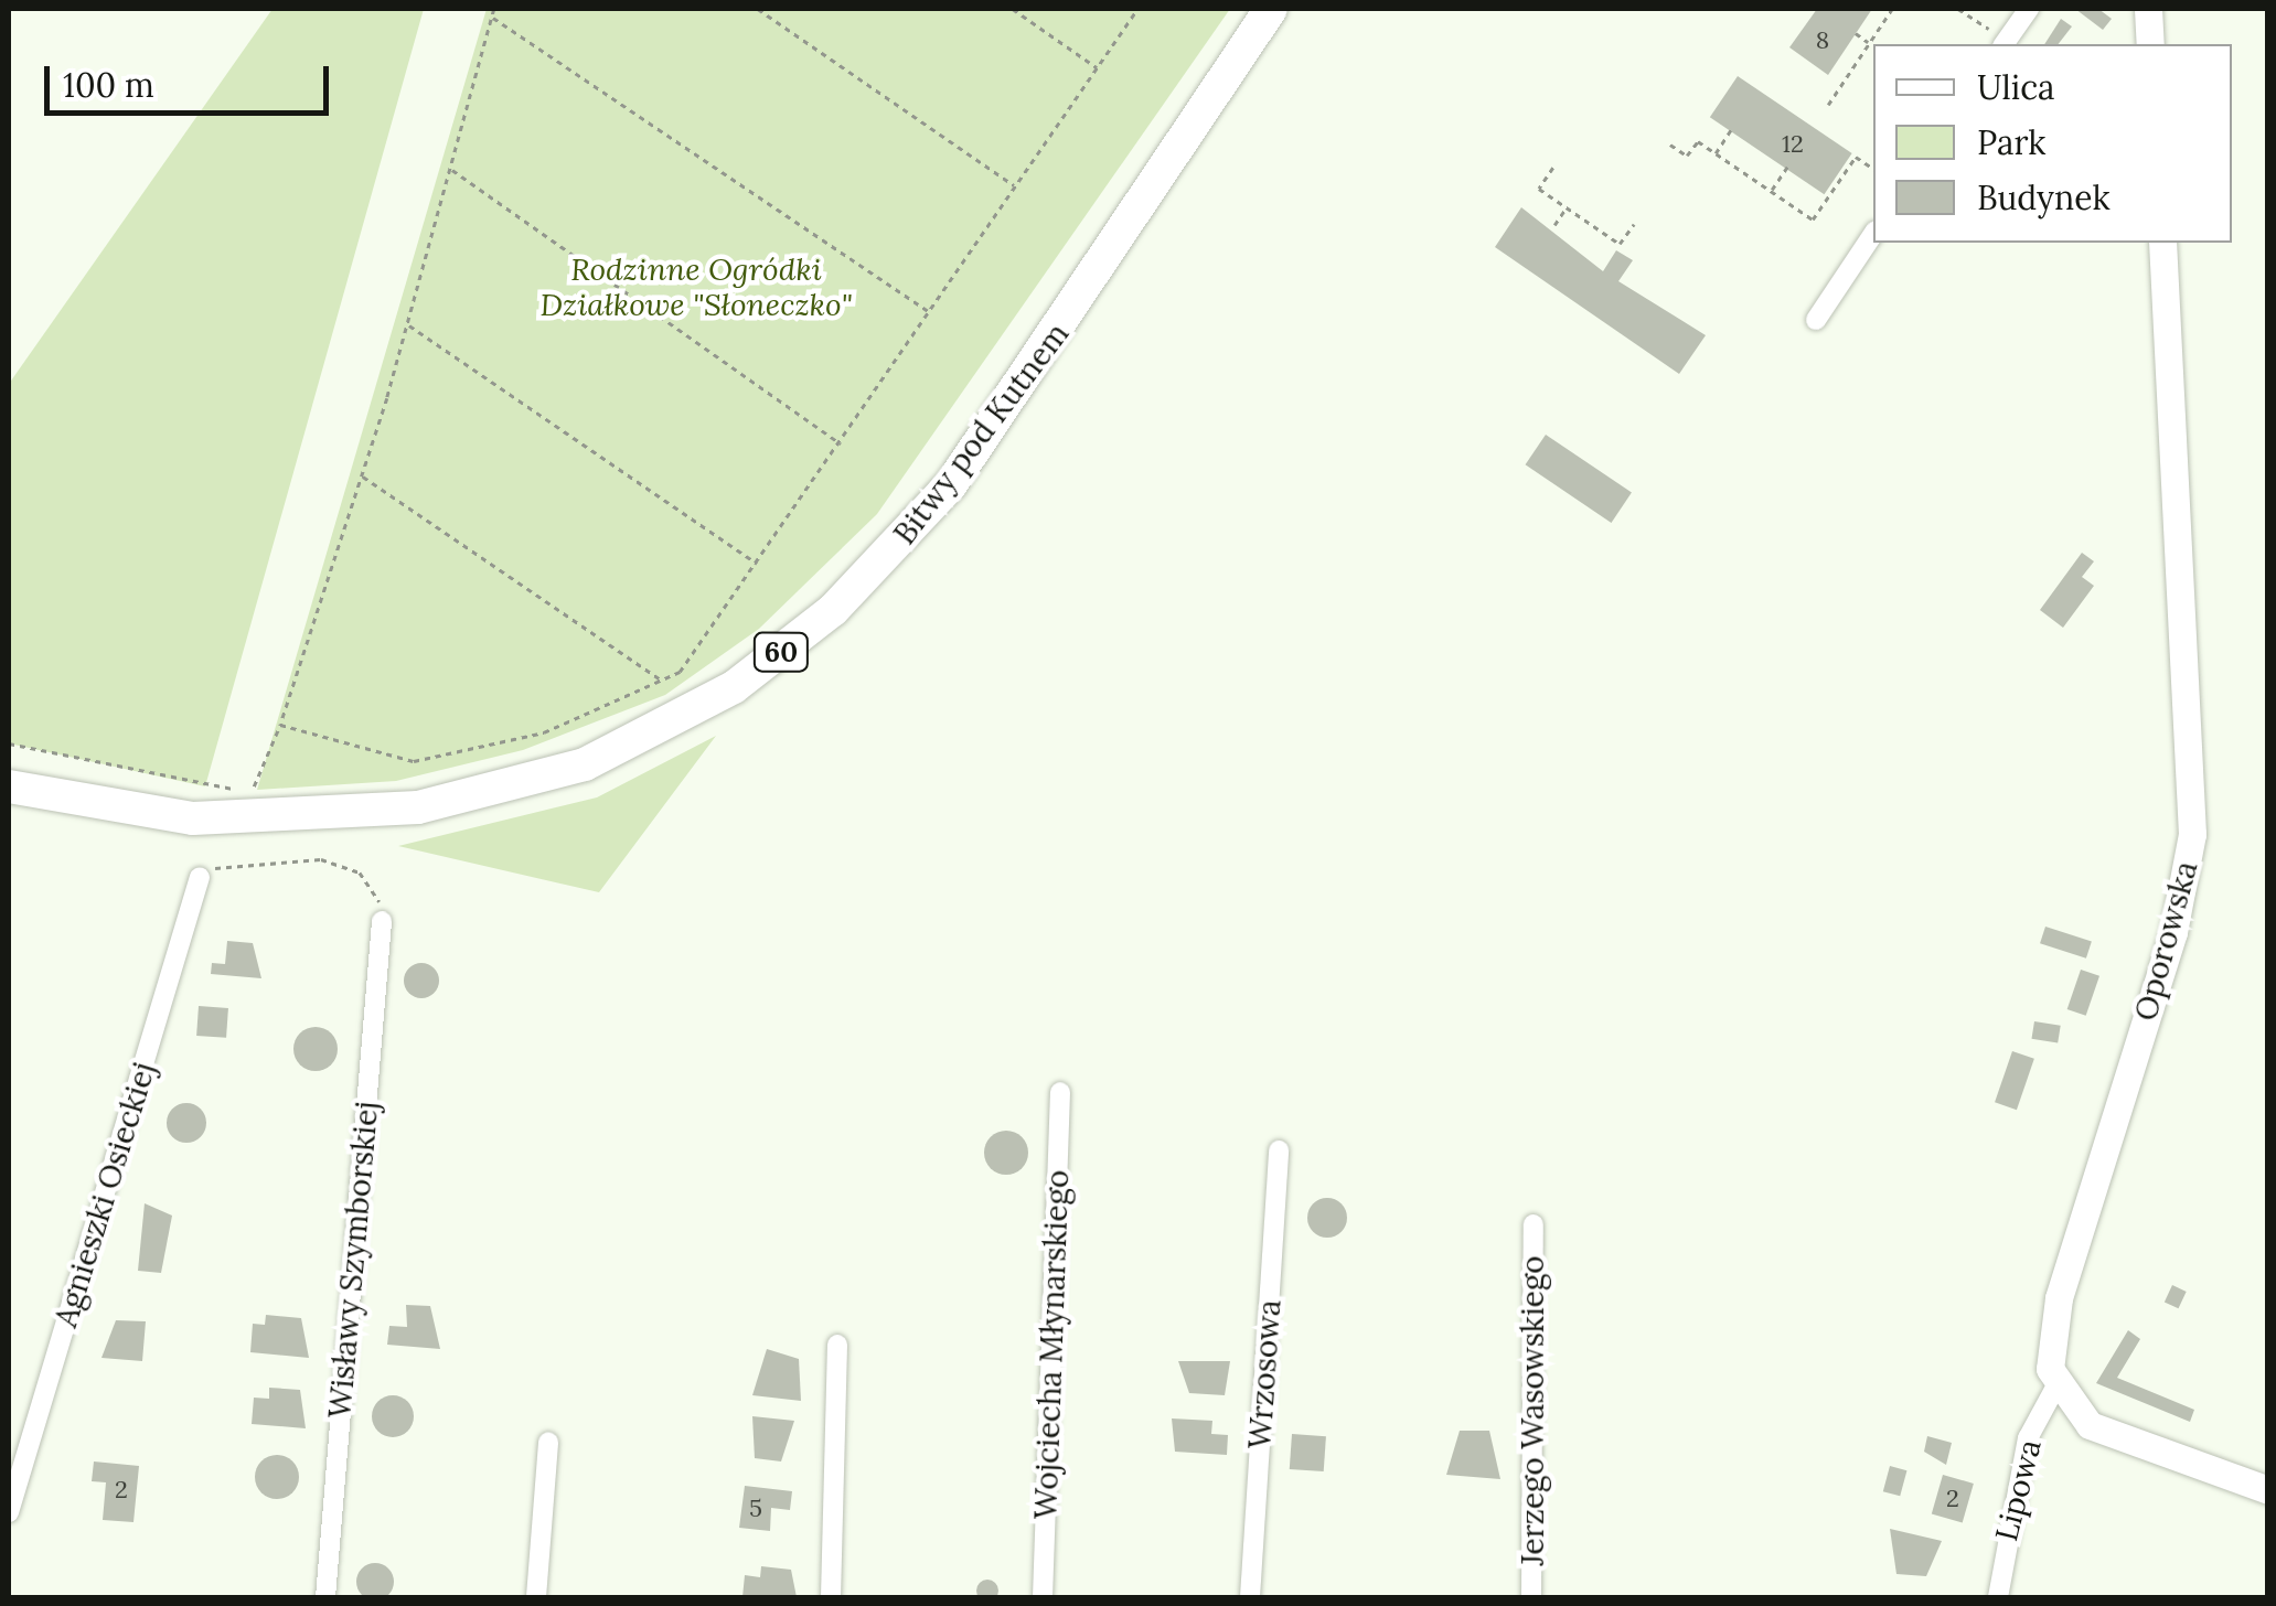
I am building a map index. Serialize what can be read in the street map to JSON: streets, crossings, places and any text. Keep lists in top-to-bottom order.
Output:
{
  "streets": {
    "main road": ["Bitwy pod Kutnem", "60"],
    "street": [
      "Oporowska",
      "Agnieszki Osieckiej",
      "Wisławy Szymborskiej",
      "Wojciecha Młynarskiego",
      "Wrzosowa",
      "Jerzego Wasowskiego",
      "Lipowa"
    ]
  },
  "crossings": [
    ["Oporowska", "Lipowa"]
  ],
  "parks": ["Rodzinne Ogródki Działkowe \"Słoneczko\""],
  "house_numbers": [
    "8",
    "12",
    "2",
    "2",
    "5"
  ],
  "legend": ["Ulica", "Park", "Budynek"],
  "scale_bar": "100 m"
}
